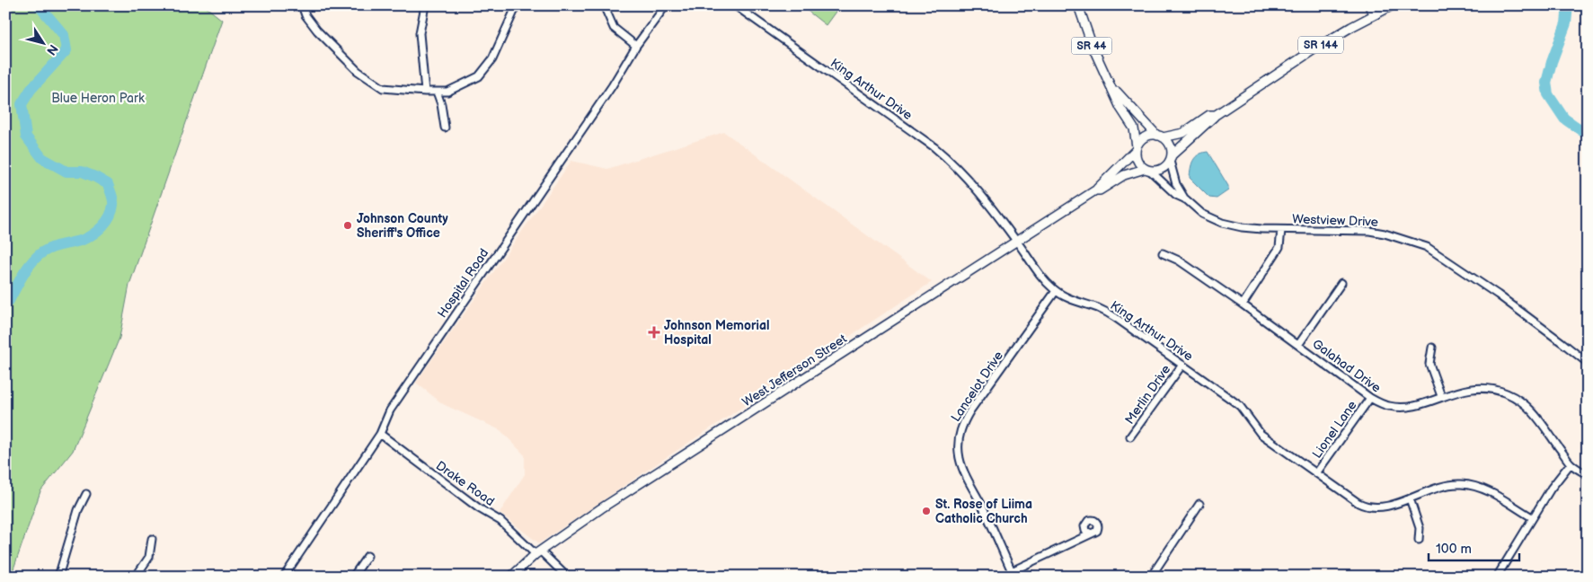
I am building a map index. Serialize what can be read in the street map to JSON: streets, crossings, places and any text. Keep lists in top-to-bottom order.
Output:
{
  "streets": {
    "main road": ["SR 144", "SR 44", "West Jefferson Street"],
    "street": [
      "King Arthur Drive",
      "Westview Drive",
      "Hospital Road",
      "Galahad Drive",
      "Lancelot Drive",
      "Merlin Drive",
      "Lionel Lane",
      "Drake Road"
    ]
  },
  "crossings": [
    ["SR 144", "SR 44"],
    ["SR 144", "Westview Drive"],
    ["SR 144", "West Jefferson Street"],
    ["SR 44", "Westview Drive"],
    ["SR 44", "West Jefferson Street"],
    ["King Arthur Drive", "West Jefferson Street"],
    ["King Arthur Drive", "Lancelot Drive"],
    ["King Arthur Drive", "Merlin Drive"],
    ["King Arthur Drive", "Lionel Lane"],
    ["Westview Drive", "West Jefferson Street"],
    ["Hospital Road", "Drake Road"],
    ["Galahad Drive", "Lionel Lane"],
    ["West Jefferson Street", "Drake Road"]
  ],
  "parks": ["Blue Heron Park"],
  "places": {
    "other": ["Johnson County Sheriff's Office", "St. Rose of Liima Catholic Church"],
    "health": ["Johnson Memorial Hospital"]
  },
  "scale_bar": "100 m",
  "north": "bottom right"
}
